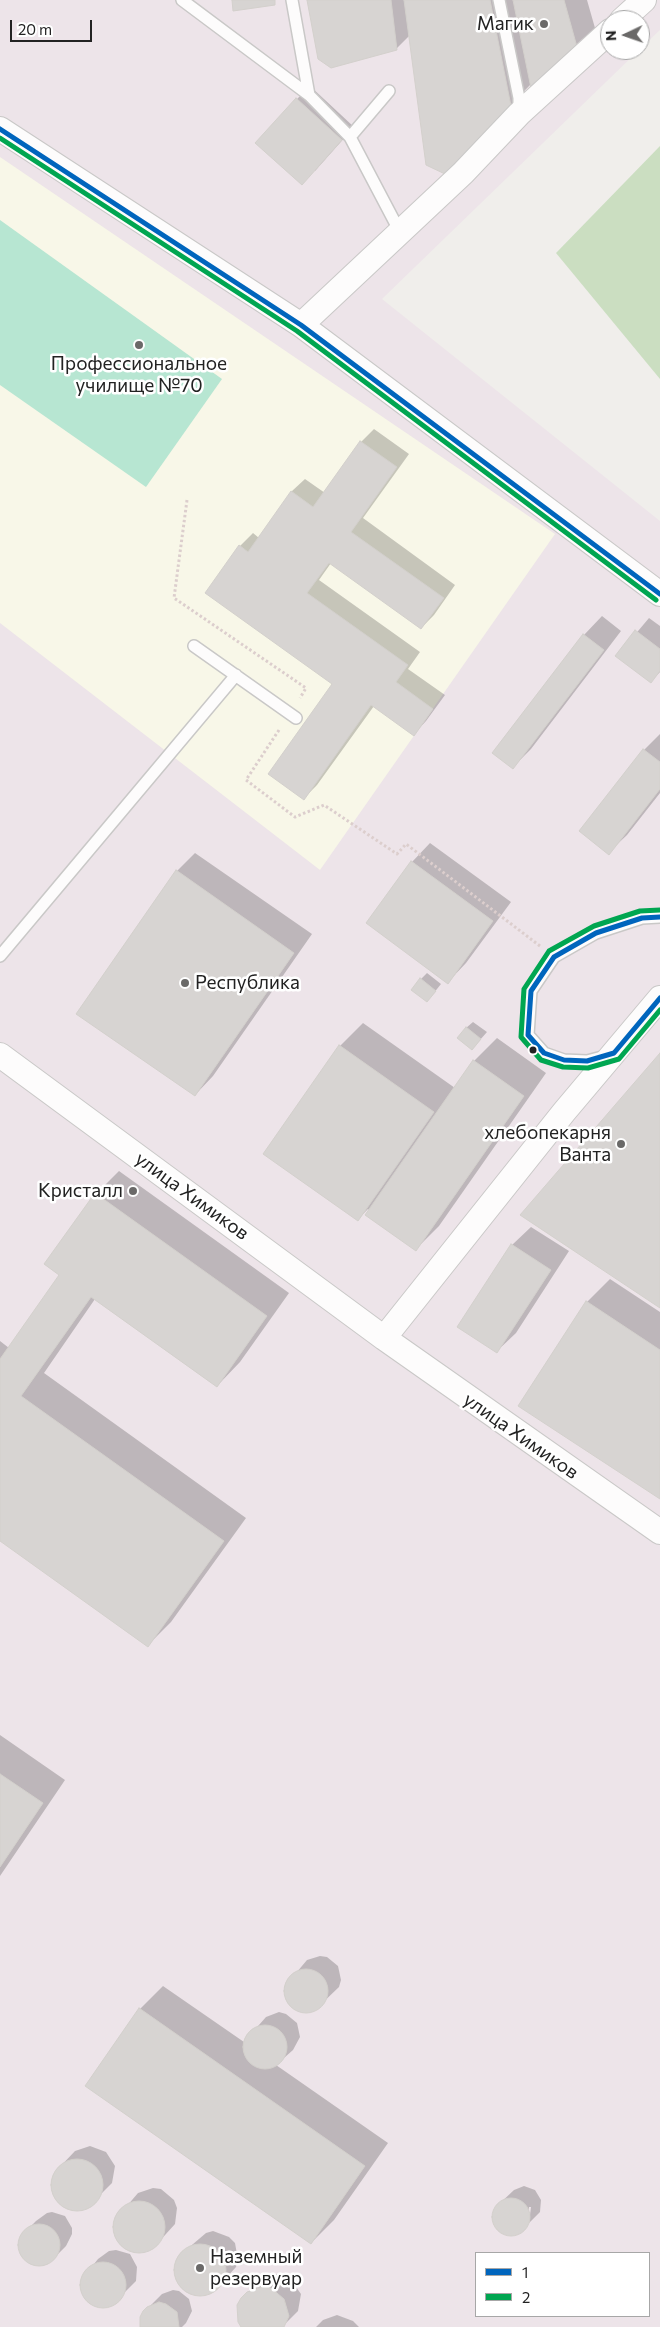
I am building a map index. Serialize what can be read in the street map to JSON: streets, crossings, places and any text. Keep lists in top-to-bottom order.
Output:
{
  "streets": {
    "street": ["улица Химиков"]
  },
  "places": [
    "Магик",
    "Профессиональное училище №70",
    "Республика",
    "хлебопекарня Ванта",
    "Кристалл",
    "Наземный резервуар"
  ],
  "lines": ["transit line 1", "transit line 2"],
  "legend": ["1", "2"],
  "scale_bar": "20 m",
  "north": "left"
}
